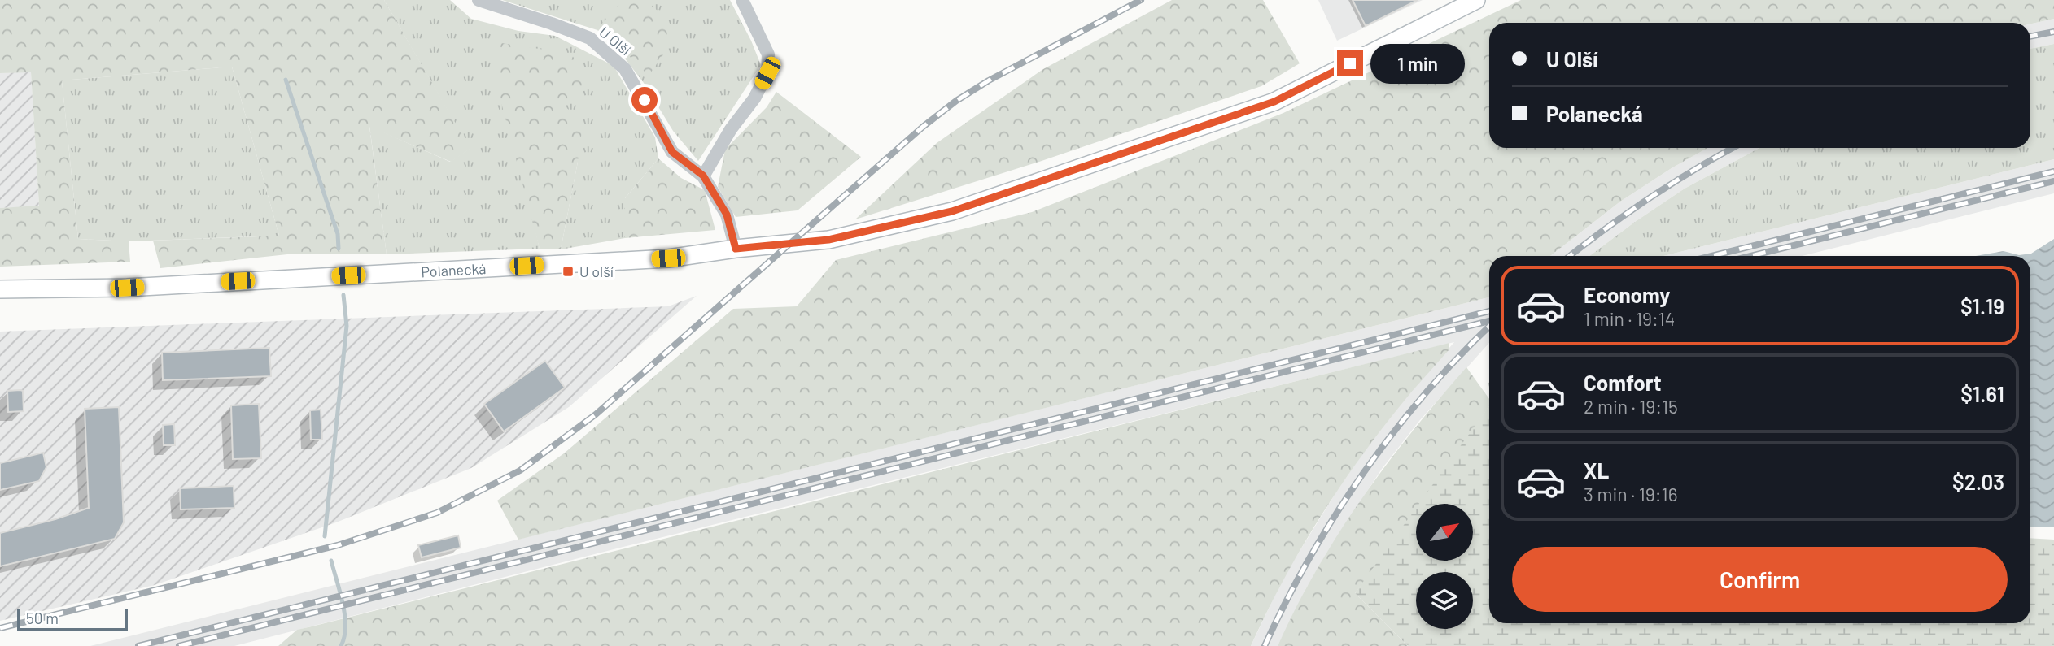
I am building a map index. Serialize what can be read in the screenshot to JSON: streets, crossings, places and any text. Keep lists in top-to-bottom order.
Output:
{
  "streets": {
    "street": ["U Olší", "Polanecká"]
  },
  "crossings": [
    ["U Olší", "Polanecká"]
  ],
  "places": {
    "transit": ["U olší"]
  },
  "scale_bar": "50 m",
  "north": "top right",
  "page": {
    "banner": ["U Olší", "Polanecká"],
    "bubble": "1 min",
    "list": [
      {
        "name": "Economy",
        "note": "1 min · 19:14",
        "value": "$1.19"
      },
      {
        "name": "Comfort",
        "note": "2 min · 19:15",
        "value": "$1.61"
      },
      {
        "name": "XL",
        "note": "3 min · 19:16",
        "value": "$2.03"
      }
    ],
    "buttons": "Confirm",
    "scale": "50 m"
  }
}
